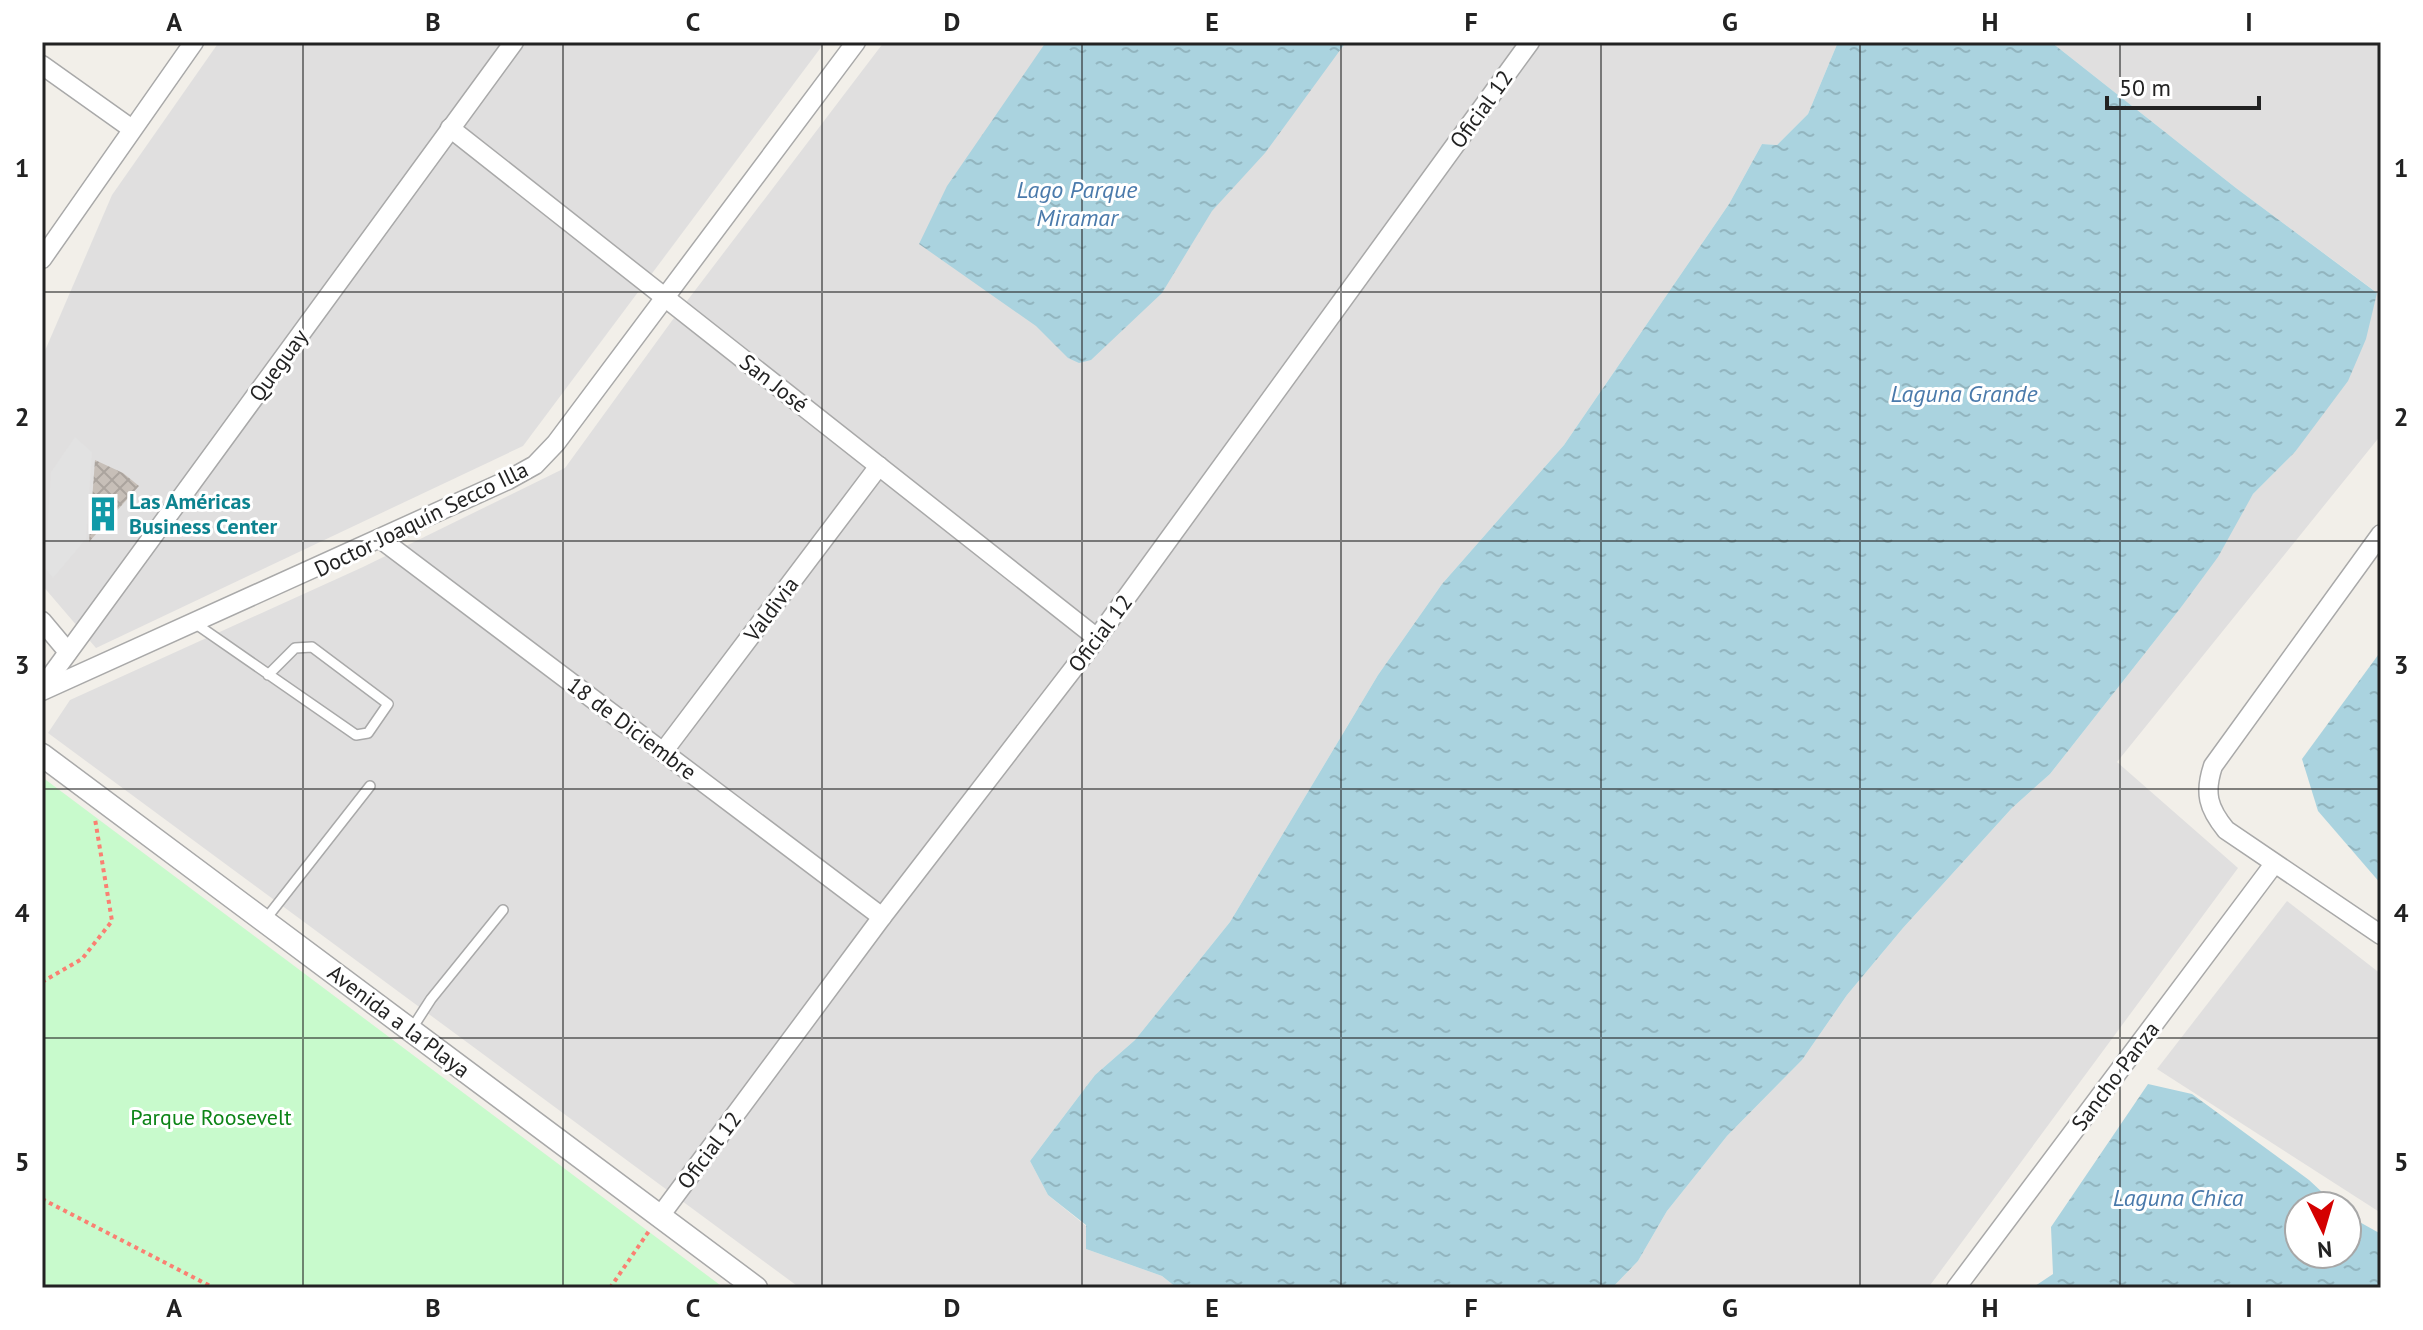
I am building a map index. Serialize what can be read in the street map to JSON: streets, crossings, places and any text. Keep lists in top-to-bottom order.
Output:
{
  "streets": {
    "street": [
      "Oficial 12",
      "Queguay",
      "San José",
      "Doctor Joaquín Secco Illa",
      "Valdivia",
      "18 de Diciembre",
      "Avenida a la Playa",
      "Sancho Panza"
    ]
  },
  "crossings": [
    ["Oficial 12", "San José"],
    ["Oficial 12", "18 de Diciembre"],
    ["Oficial 12", "Avenida a la Playa"],
    ["Queguay", "San José"],
    ["Queguay", "Doctor Joaquín Secco Illa"],
    ["San José", "Doctor Joaquín Secco Illa"],
    ["San José", "Valdivia"],
    ["Doctor Joaquín Secco Illa", "18 de Diciembre"],
    ["Valdivia", "18 de Diciembre"]
  ],
  "water": ["Lago Parque Miramar", "Laguna Grande", "Laguna Chica"],
  "parks": ["Parque Roosevelt"],
  "places": {
    "building": ["Las Américas Business Center"]
  },
  "scale_bar": "50 m",
  "north": "bottom",
  "grid": {
    "columns": [
      "A",
      "B",
      "C",
      "D",
      "E",
      "F",
      "G",
      "H",
      "I"
    ],
    "rows": [
      "1",
      "2",
      "3",
      "4",
      "5"
    ]
  }
}
